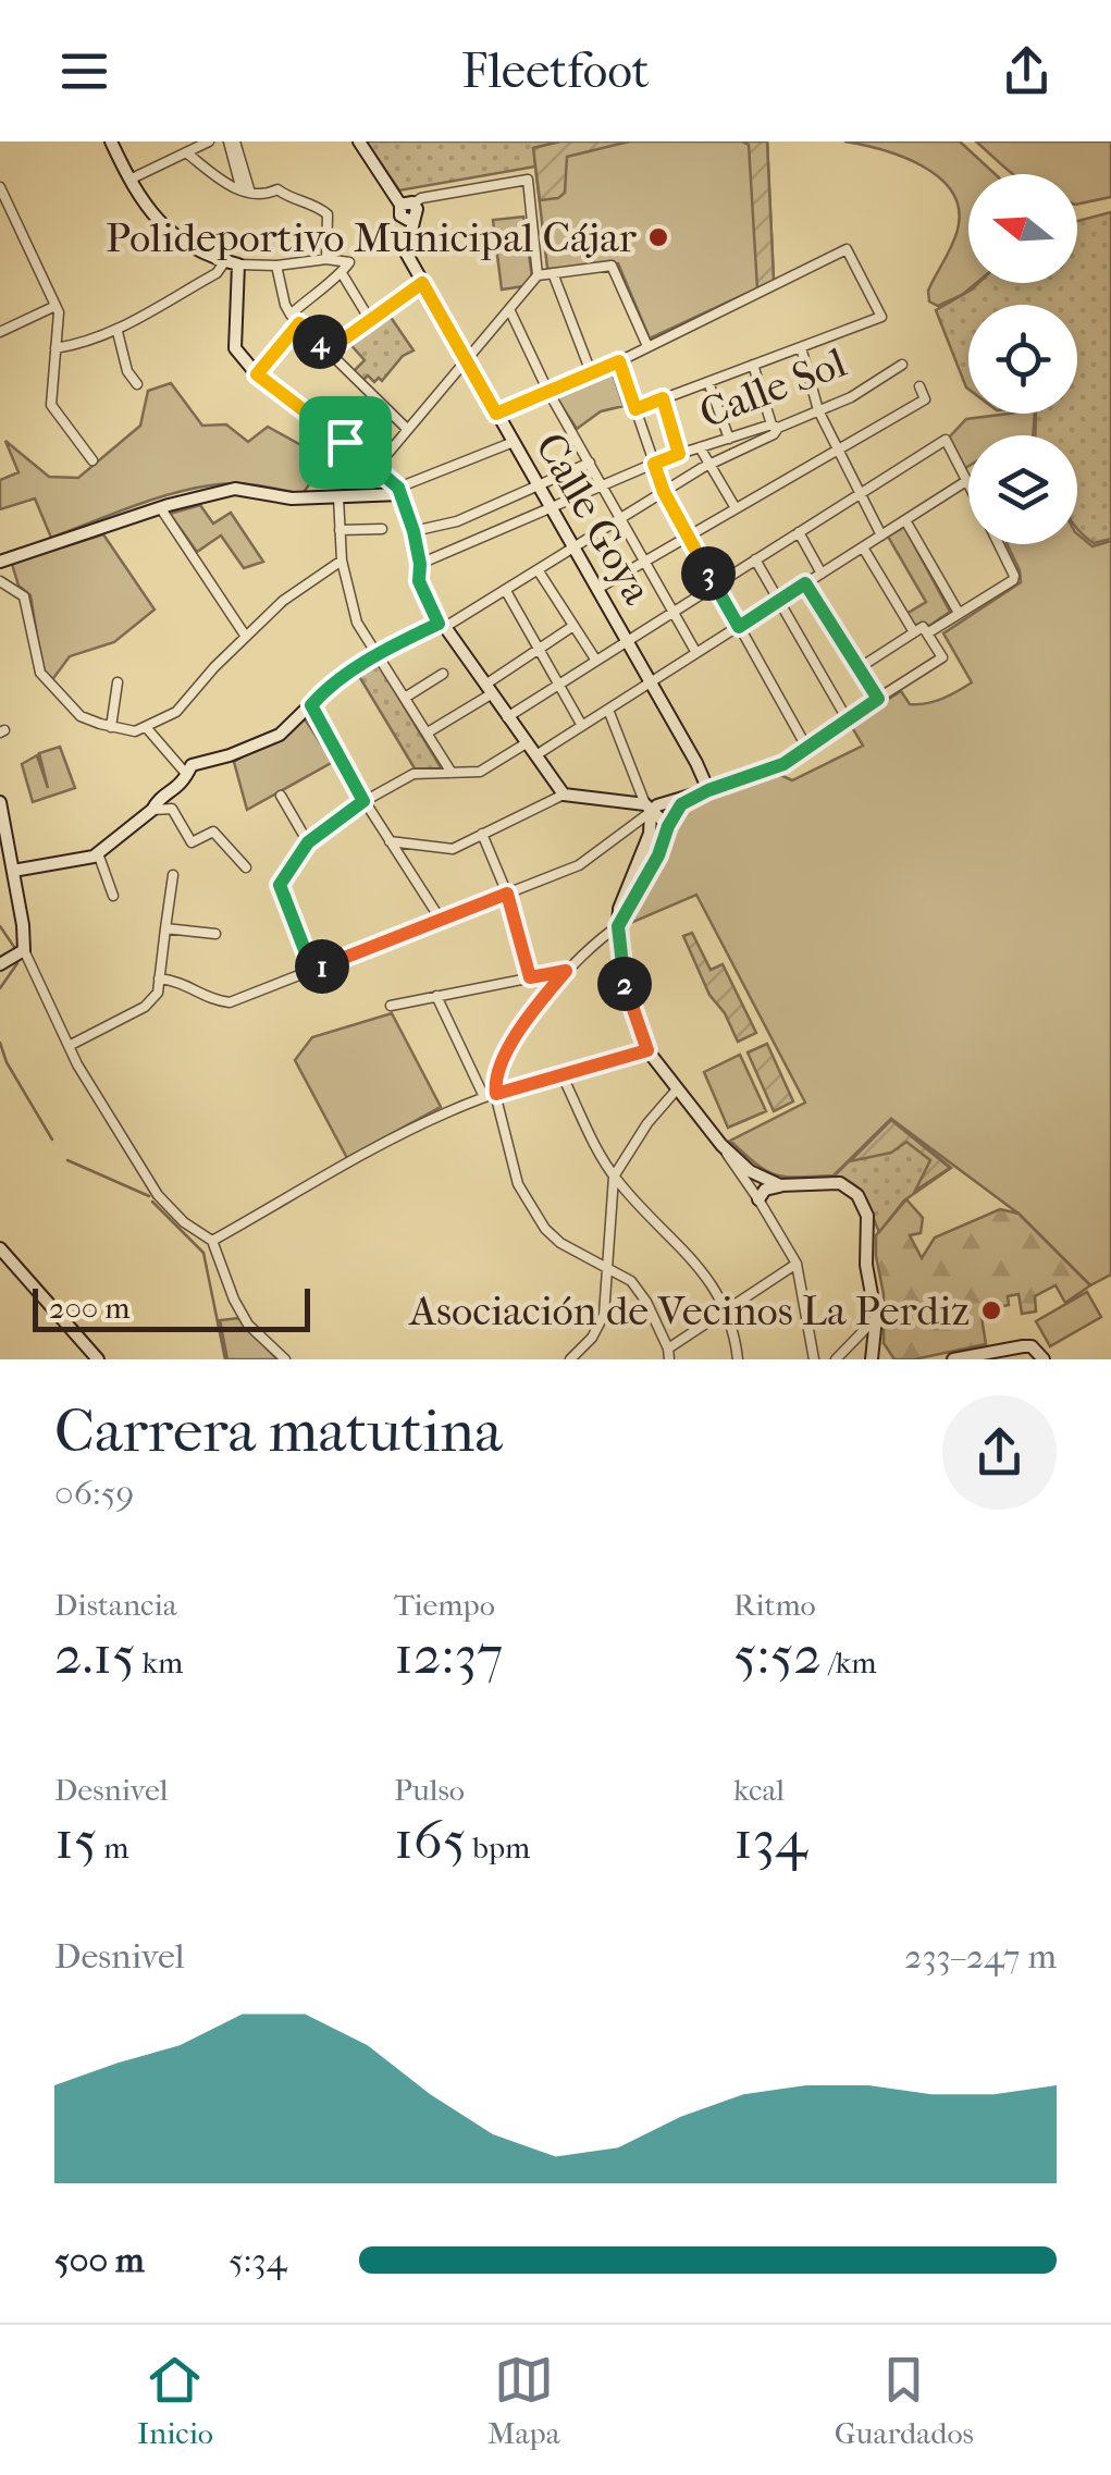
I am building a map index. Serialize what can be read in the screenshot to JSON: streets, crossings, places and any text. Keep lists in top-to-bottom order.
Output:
{
  "streets": {
    "street": ["Calle Sol", "Calle Goya"]
  },
  "crossings": [
    ["Calle Sol", "Calle Goya"]
  ],
  "places": ["Polideportivo Municipal Cájar", "Asociación de Vecinos La Perdiz"],
  "scale_bar": "200 m",
  "north": "left",
  "page": {
    "header": "Fleetfoot",
    "pins": [
      "4",
      "3",
      "1",
      "2"
    ],
    "scale": "200 m",
    "heading": ["Carrera matutina", "06:59"],
    "stats": [
      ["Distancia", "2.15 km"],
      ["Tiempo", "12:37"],
      ["Ritmo", "5:52 /km"],
      ["Desnivel", "15 m"],
      ["Pulso", "165 bpm"],
      ["kcal", "134"]
    ],
    "chart": ["Desnivel", "233–247 m"],
    "list": [
      {
        "name": "500 m",
        "note": "5:34"
      }
    ],
    "tabs": ["Inicio", "Mapa", "Guardados"]
  }
}
